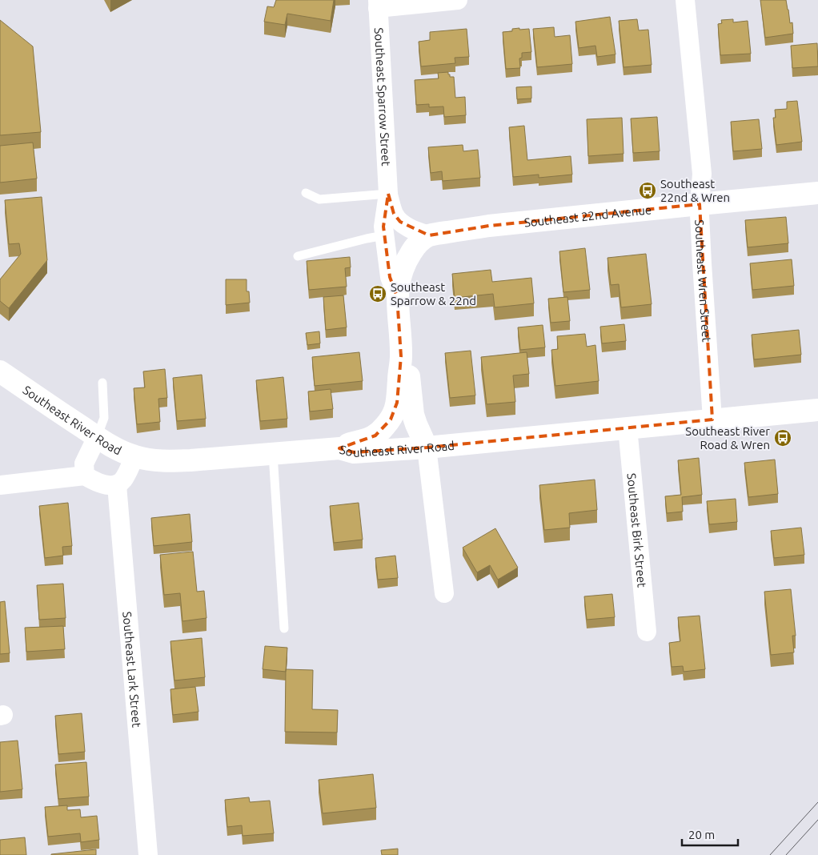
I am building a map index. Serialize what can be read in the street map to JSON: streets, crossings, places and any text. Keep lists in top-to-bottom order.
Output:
{
  "streets": {
    "street": [
      "Southeast Sparrow Street",
      "Southeast 22nd Avenue",
      "Southeast Wren Street",
      "Southeast River Road",
      "Southeast Birk Street",
      "Southeast Lark Street"
    ]
  },
  "crossings": [
    ["Southeast Sparrow Street", "Southeast 22nd Avenue"],
    ["Southeast Sparrow Street", "Southeast River Road"],
    ["Southeast 22nd Avenue", "Southeast Wren Street"],
    ["Southeast Wren Street", "Southeast River Road"],
    ["Southeast River Road", "Southeast Birk Street"]
  ],
  "places": {
    "bus stop": ["Southeast 22nd & Wren", "Southeast Sparrow & 22nd", "Southeast River Road & Wren"]
  },
  "scale_bar": "20 m"
}
